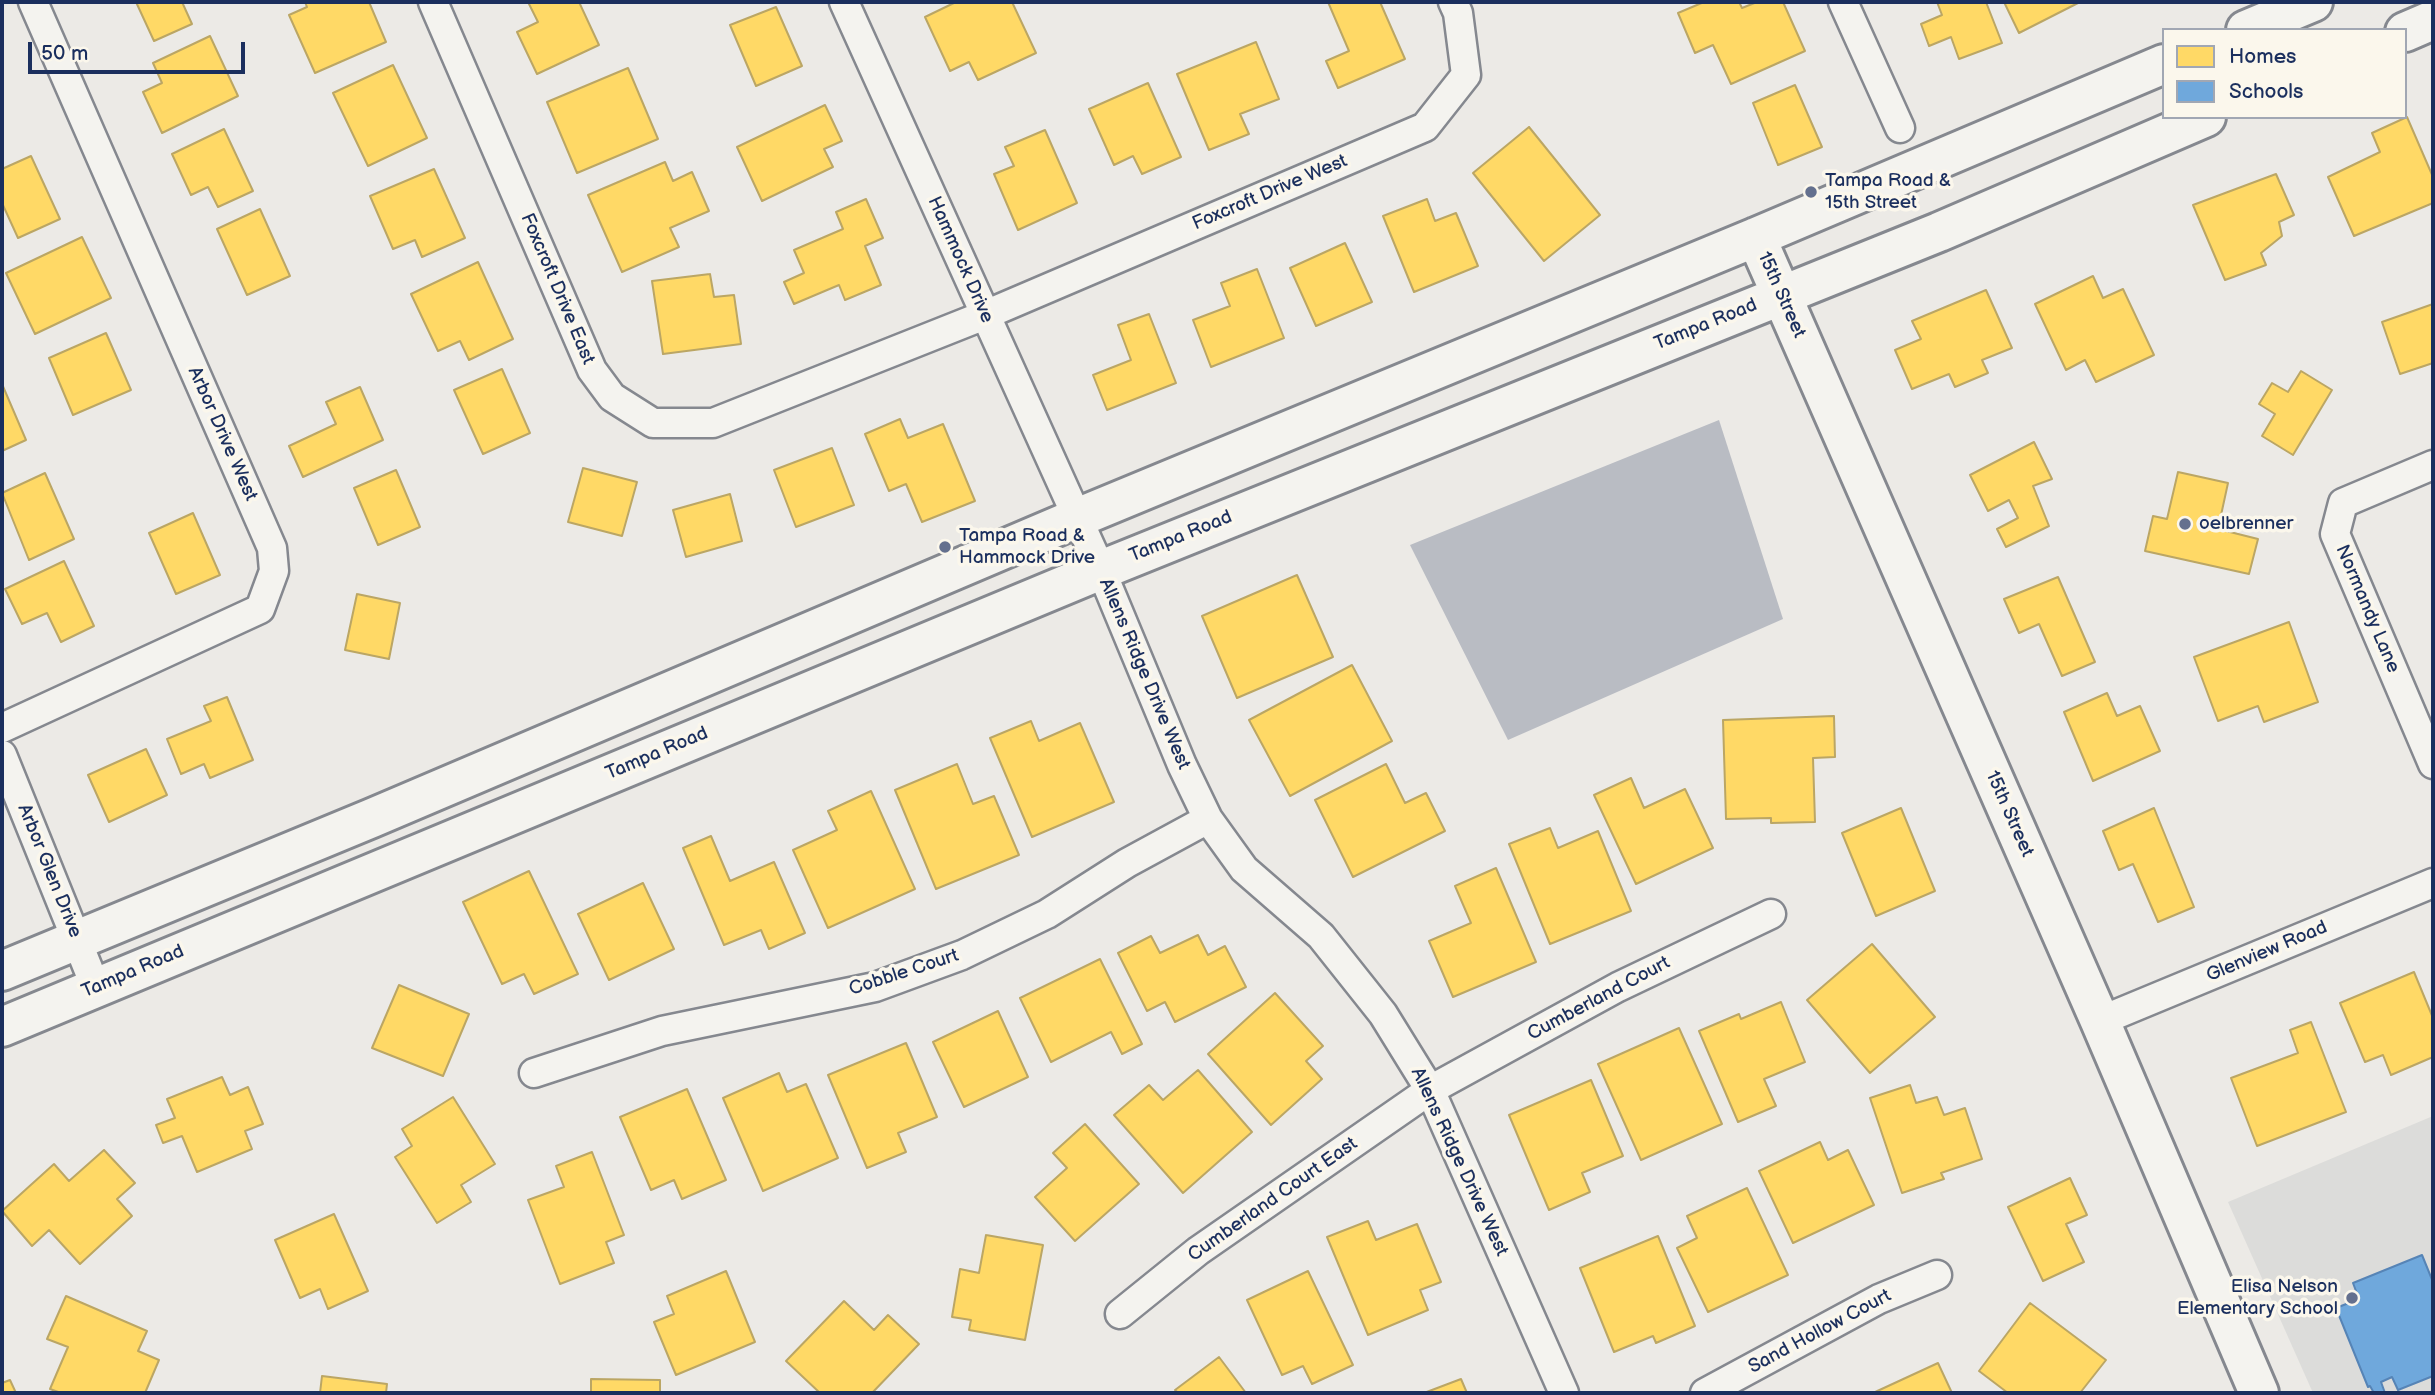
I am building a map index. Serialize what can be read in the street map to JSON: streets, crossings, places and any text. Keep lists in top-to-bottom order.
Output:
{
  "streets": {
    "main road": ["15th Street", "Tampa Road"],
    "street": [
      "Foxcroft Drive West",
      "Hammock Drive",
      "Foxcroft Drive East",
      "Arbor Drive West",
      "Normandy Lane",
      "Allens Ridge Drive West",
      "Arbor Glen Drive",
      "Glenview Road",
      "Cobble Court",
      "Cumberland Court",
      "Cumberland Court East",
      "Sand Hollow Court"
    ]
  },
  "crossings": [
    ["Foxcroft Drive West", "Hammock Drive"],
    ["Foxcroft Drive West", "Foxcroft Drive East"],
    ["Hammock Drive", "Foxcroft Drive East"],
    ["Hammock Drive", "Allens Ridge Drive West"],
    ["15th Street", "Tampa Road"],
    ["15th Street", "Glenview Road"],
    ["Tampa Road", "Allens Ridge Drive West"],
    ["Tampa Road", "Arbor Glen Drive"],
    ["Allens Ridge Drive West", "Cobble Court"],
    ["Allens Ridge Drive West", "Cumberland Court"],
    ["Allens Ridge Drive West", "Cumberland Court East"],
    ["Cumberland Court", "Cumberland Court East"]
  ],
  "places": [
    "Tampa Road & 15th Street",
    "oelbrenner",
    "Tampa Road & Hammock Drive",
    "Elisa Nelson Elementary School"
  ],
  "legend": ["Homes", "Schools"],
  "scale_bar": "50 m"
}
